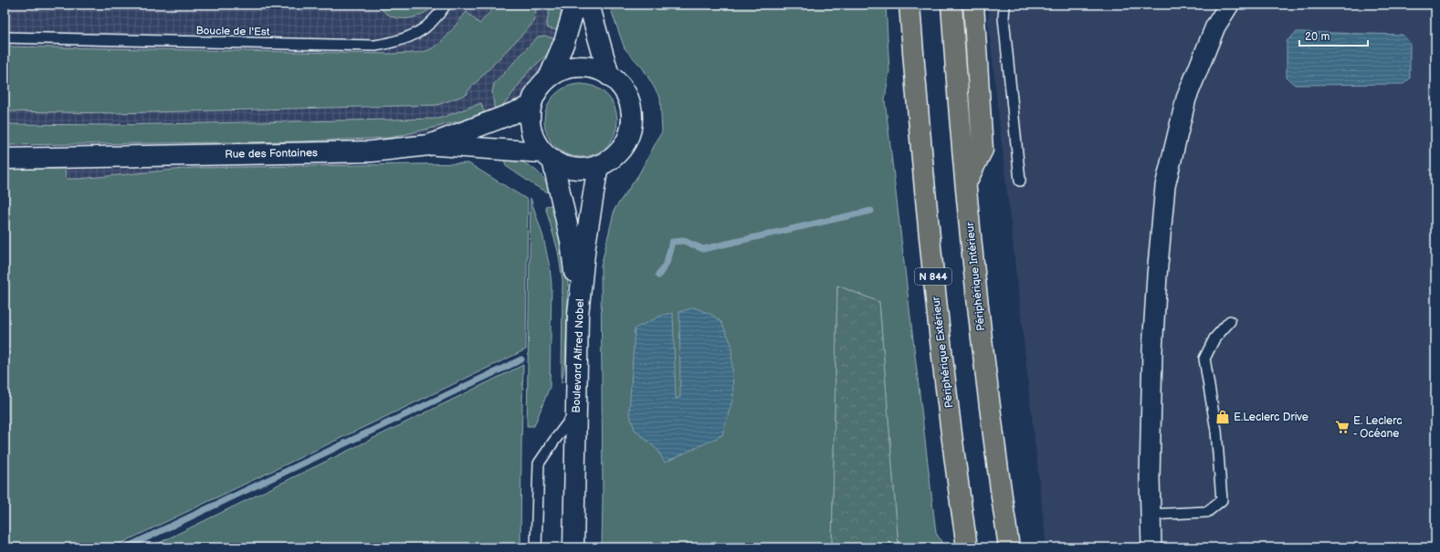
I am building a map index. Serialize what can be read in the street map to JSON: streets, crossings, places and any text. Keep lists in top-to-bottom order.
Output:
{
  "streets": {
    "highway": ["N 844", "Périphérique Intérieur", "Périphérique Extérieur"],
    "main road": ["Rue des Fontaines", "Boulevard Alfred Nobel"],
    "lane": ["Boucle de l'Est"]
  },
  "crossings": [
    ["Rue des Fontaines", "Boulevard Alfred Nobel"]
  ],
  "places": {
    "shop": ["E.Leclerc Drive"],
    "supermarket": ["E. Leclerc - Océane"]
  },
  "scale_bar": "20 m"
}
